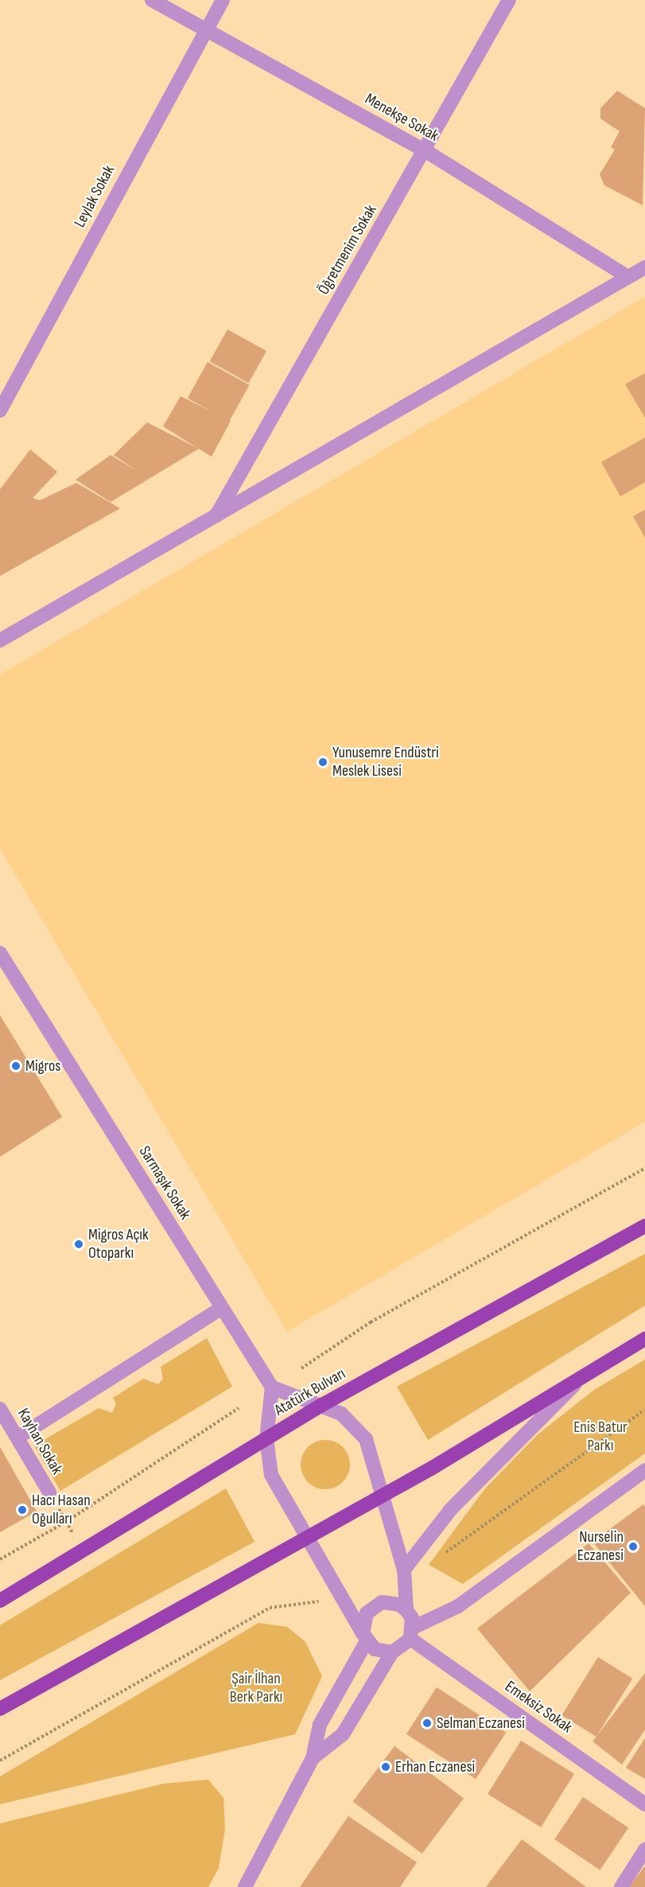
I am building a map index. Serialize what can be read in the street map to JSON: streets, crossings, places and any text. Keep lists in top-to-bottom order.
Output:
{
  "streets": {
    "main road": ["Atatürk Bulvarı"],
    "street": [
      "Menekşe Sokak",
      "Leylak Sokak",
      "Öğretmenim Sokak",
      "Sarmaşık Sokak",
      "Kayhan Sokak",
      "Emeksiz Sokak"
    ]
  },
  "crossings": [
    ["Menekşe Sokak", "Leylak Sokak"],
    ["Menekşe Sokak", "Öğretmenim Sokak"]
  ],
  "parks": ["Enis Batur Parkı", "Şair İlhan Berk Parkı"],
  "places": [
    "Yunusemre Endüstri Meslek Lisesi",
    "Migros",
    "Migros Açık Otoparkı",
    "Hacı Hasan Oğulları",
    "Nurselin Eczanesi",
    "Selman Eczanesi",
    "Erhan Eczanesi"
  ]
}
